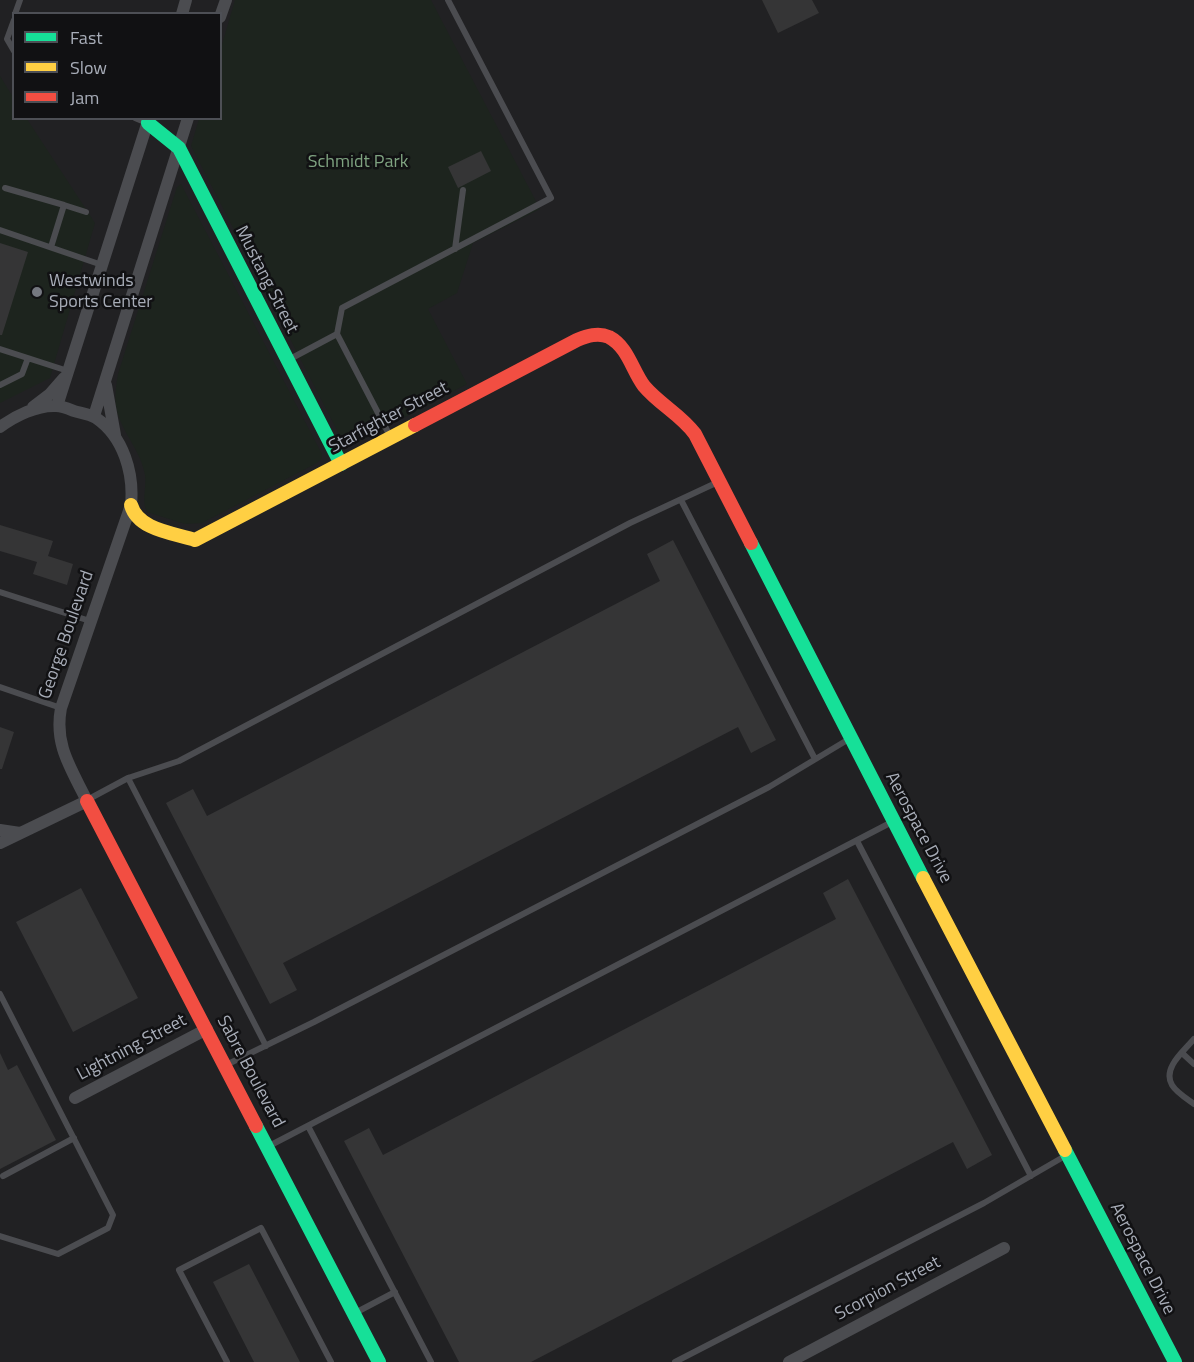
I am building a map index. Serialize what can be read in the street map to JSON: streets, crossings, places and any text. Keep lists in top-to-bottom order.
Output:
{
  "streets": {
    "street": [
      "Mustang Street",
      "Starfighter Street",
      "George Boulevard",
      "Aerospace Drive",
      "Lightning Street",
      "Sabre Boulevard",
      "Scorpion Street"
    ]
  },
  "crossings": [
    ["Mustang Street", "Starfighter Street"],
    ["Mustang Street", "George Boulevard"],
    ["Starfighter Street", "George Boulevard"],
    ["Starfighter Street", "Aerospace Drive"],
    ["George Boulevard", "Sabre Boulevard"],
    ["Lightning Street", "Sabre Boulevard"]
  ],
  "parks": ["Schmidt Park"],
  "places": ["Westwinds Sports Center"],
  "legend": ["Fast", "Slow", "Jam"]
}
